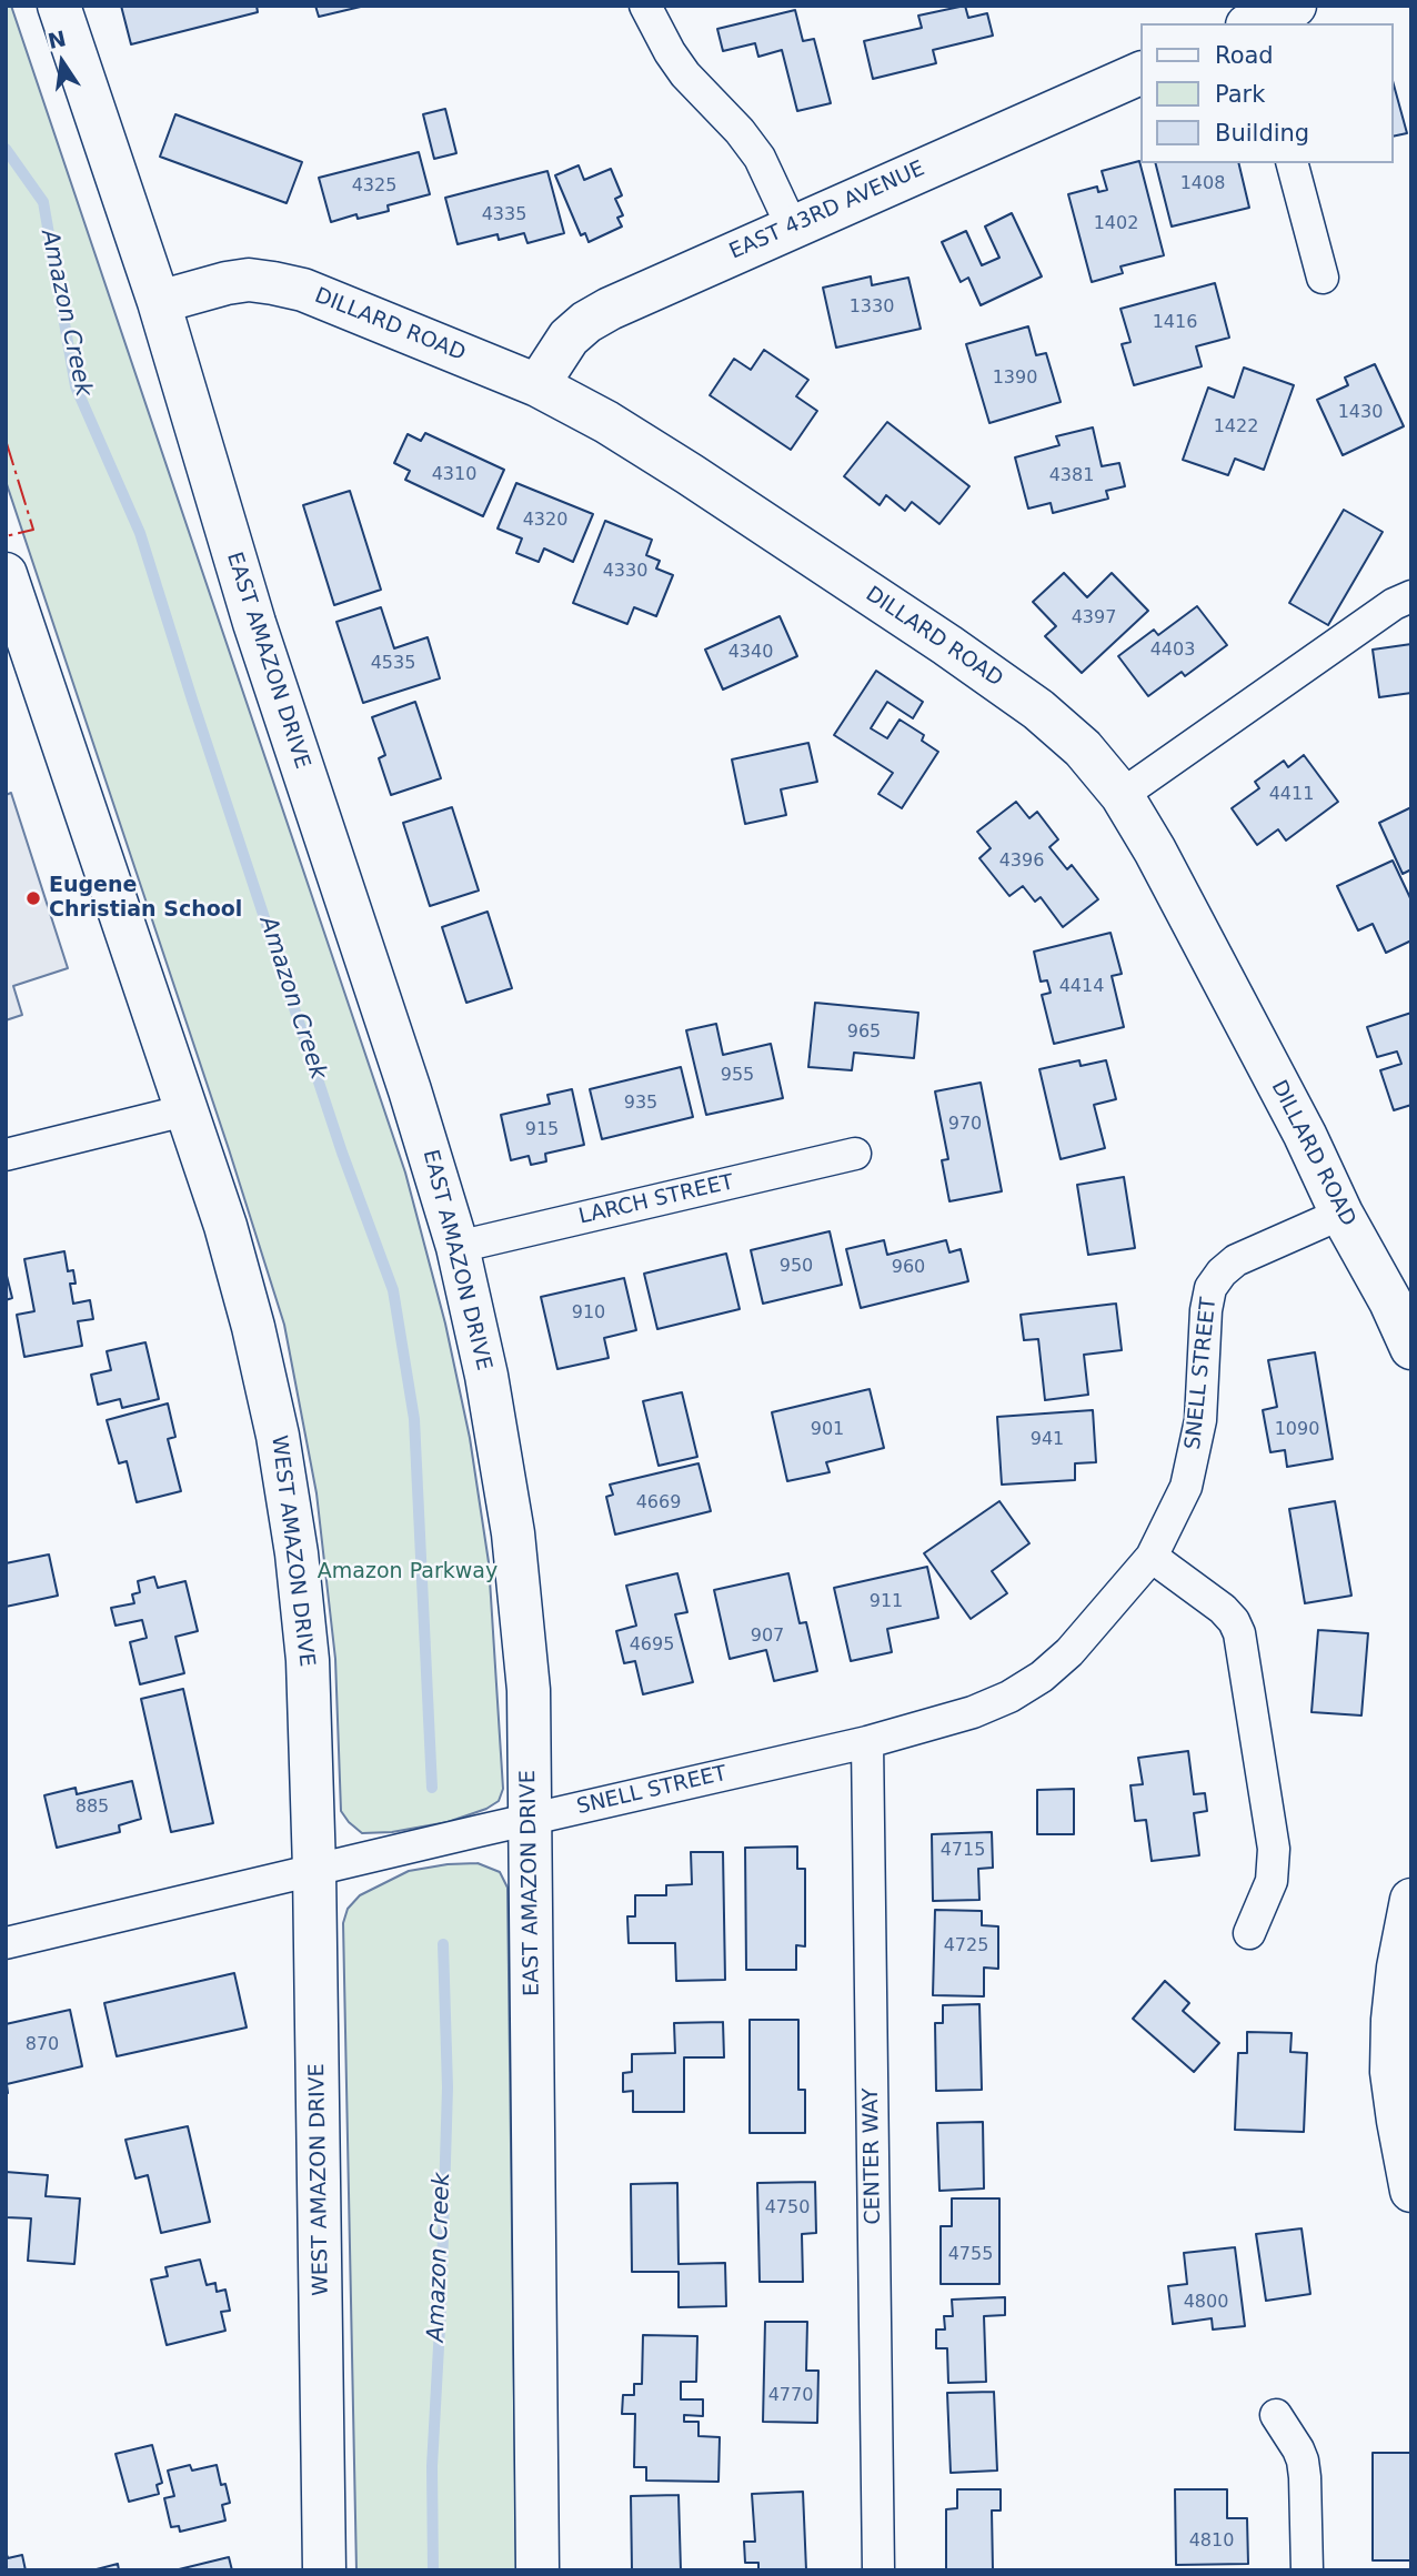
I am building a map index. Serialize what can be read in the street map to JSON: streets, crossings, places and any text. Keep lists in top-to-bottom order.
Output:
{
  "streets": {
    "street": [
      "EAST 43RD AVENUE",
      "DILLARD ROAD",
      "EAST AMAZON DRIVE",
      "LARCH STREET",
      "SNELL STREET",
      "WEST AMAZON DRIVE",
      "CENTER WAY"
    ]
  },
  "crossings": [
    ["EAST 43RD AVENUE", "DILLARD ROAD"],
    ["DILLARD ROAD", "EAST AMAZON DRIVE"],
    ["DILLARD ROAD", "SNELL STREET"],
    ["EAST AMAZON DRIVE", "LARCH STREET"],
    ["EAST AMAZON DRIVE", "SNELL STREET"],
    ["SNELL STREET", "WEST AMAZON DRIVE"],
    ["SNELL STREET", "CENTER WAY"]
  ],
  "water": ["Amazon Creek"],
  "parks": ["Amazon Parkway"],
  "places": ["Eugene Christian School"],
  "house_numbers": [
    "1408",
    "4325",
    "4335",
    "1402",
    "1330",
    "1416",
    "1390",
    "1430",
    "1422",
    "4310",
    "4381",
    "4320",
    "4330",
    "4397",
    "4403",
    "4340",
    "4535",
    "4411",
    "4396",
    "4414",
    "965",
    "955",
    "935",
    "970",
    "915",
    "950",
    "960",
    "910",
    "901",
    "1090",
    "941",
    "4669",
    "911",
    "907",
    "4695",
    "885",
    "4715",
    "4725",
    "870",
    "4750",
    "4755",
    "4800",
    "4770",
    "4810"
  ],
  "legend": ["Road", "Park", "Building"],
  "north": "top"
}
